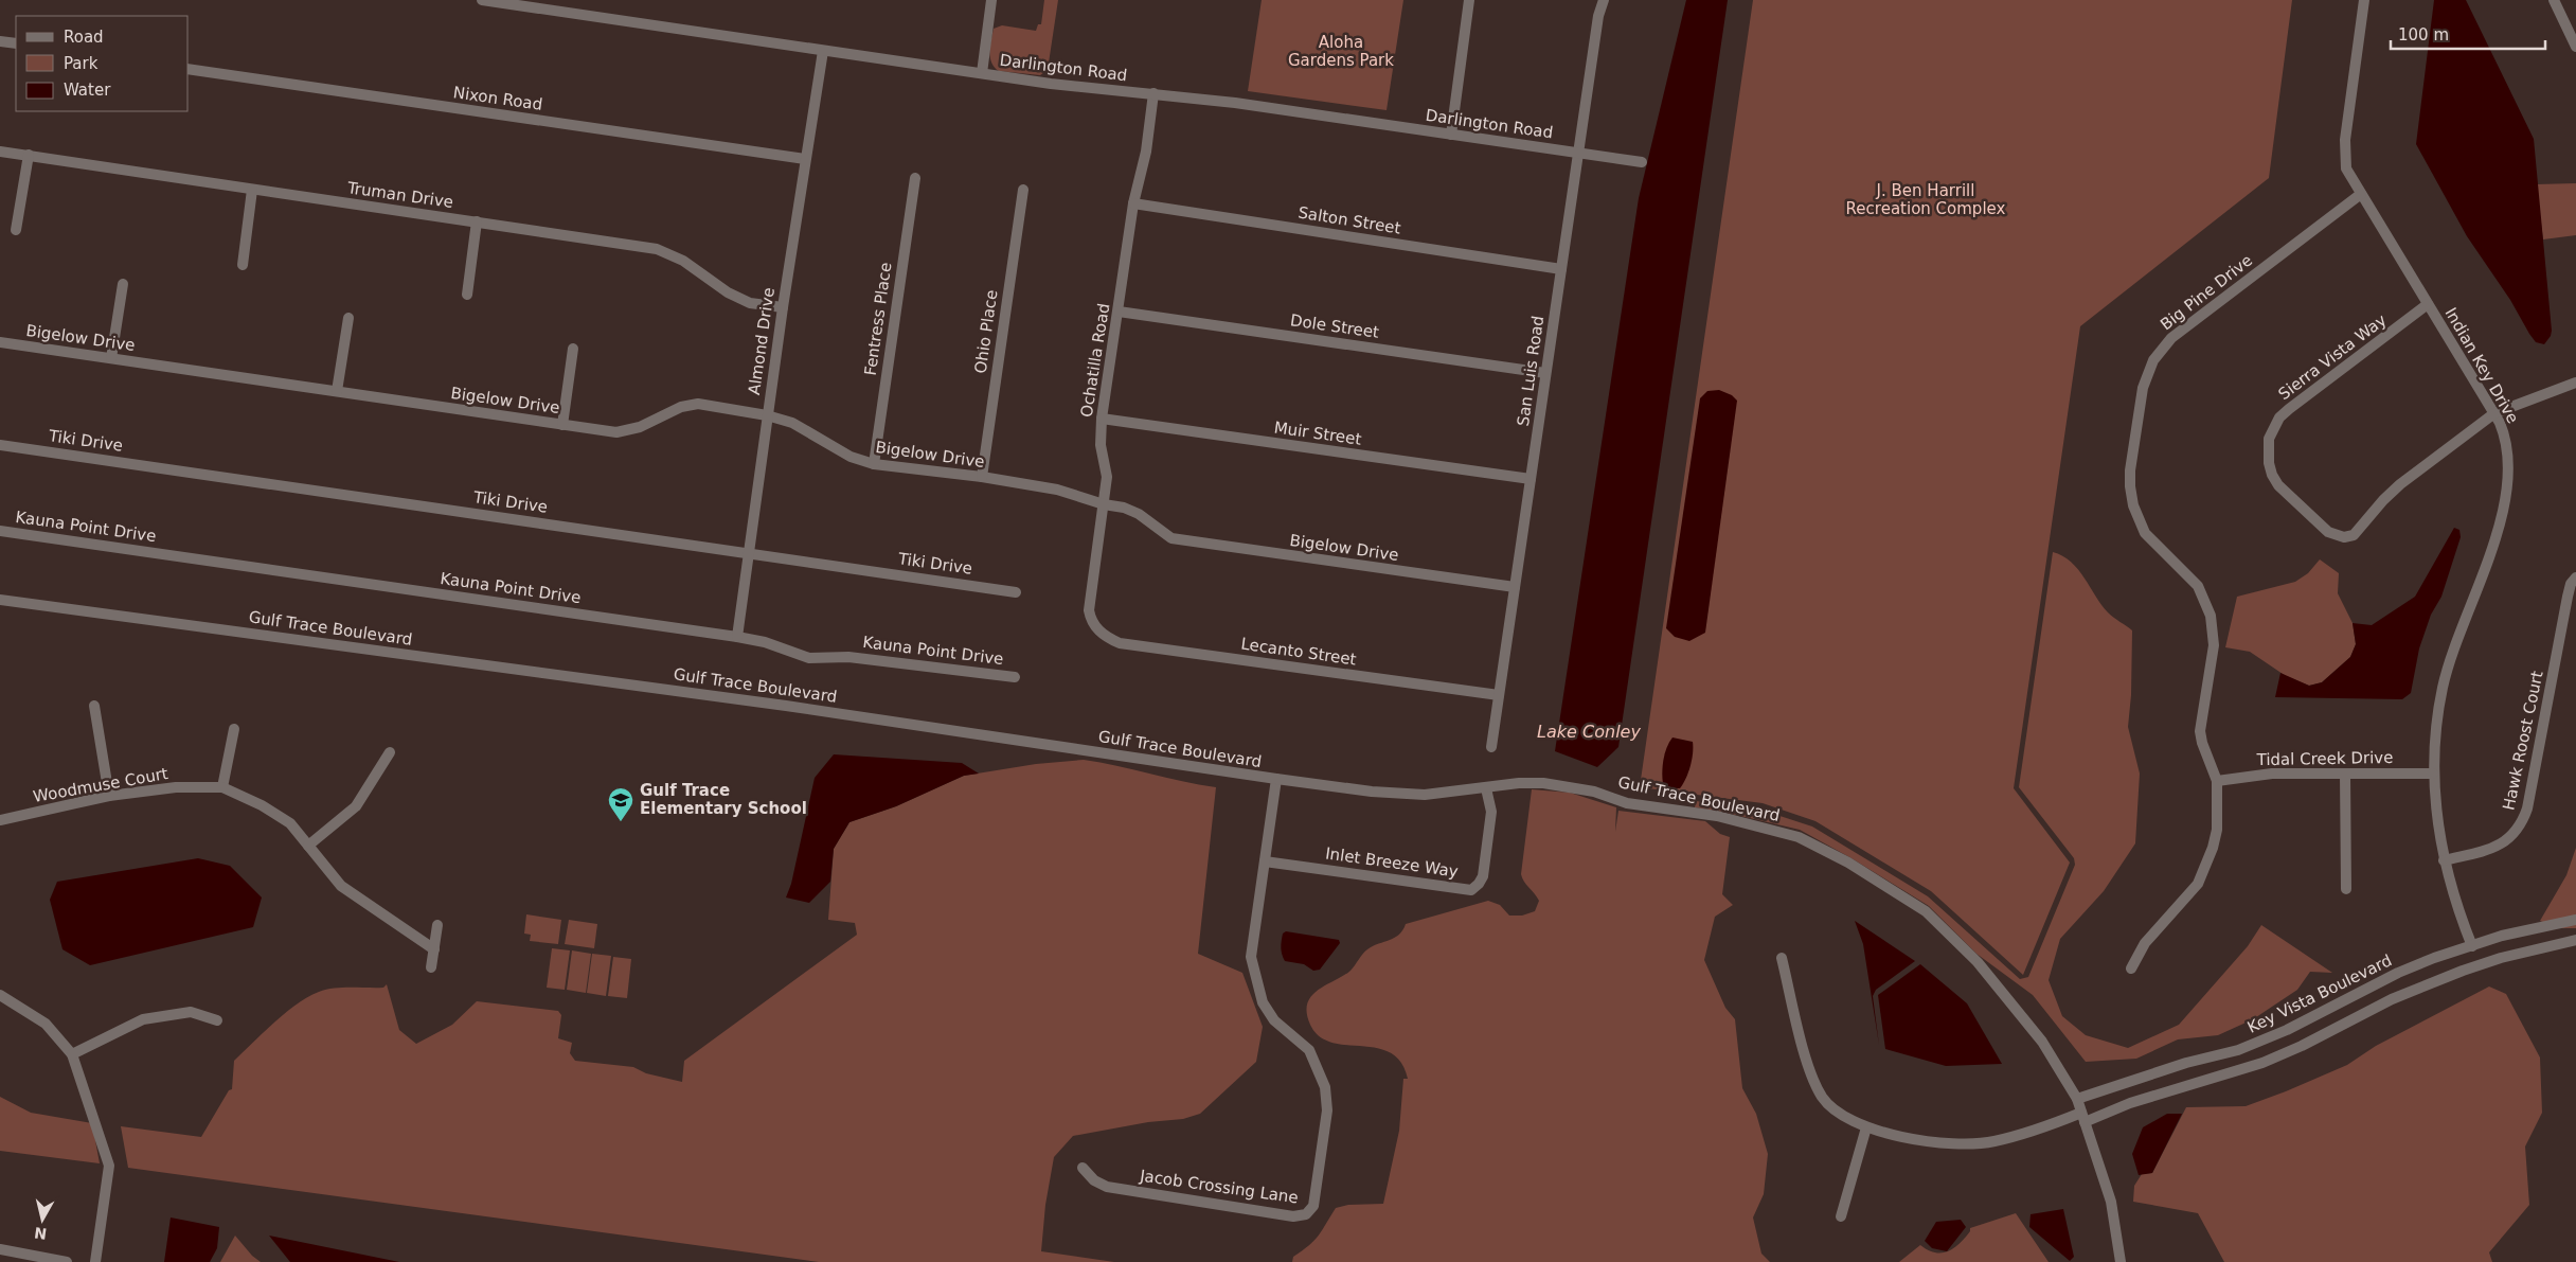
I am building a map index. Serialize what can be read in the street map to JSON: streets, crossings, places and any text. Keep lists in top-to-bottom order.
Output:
{
  "streets": {
    "street": [
      "Darlington Road",
      "Nixon Road",
      "Truman Drive",
      "Salton Street",
      "Big Pine Drive",
      "Fentress Place",
      "Dole Street",
      "Ohio Place",
      "Bigelow Drive",
      "Almond Drive",
      "Sierra Vista Way",
      "Ochatilla Road",
      "Indian Key Drive",
      "San Luis Road",
      "Muir Street",
      "Tiki Drive",
      "Kauna Point Drive",
      "Gulf Trace Boulevard",
      "Lecanto Street",
      "Hawk Roost Court",
      "Tidal Creek Drive",
      "Woodmuse Court",
      "Inlet Breeze Way",
      "Key Vista Boulevard",
      "Jacob Crossing Lane"
    ]
  },
  "crossings": [
    ["Darlington Road", "Almond Drive"],
    ["Darlington Road", "Ochatilla Road"],
    ["Darlington Road", "San Luis Road"],
    ["Nixon Road", "Almond Drive"],
    ["Truman Drive", "Almond Drive"],
    ["Salton Street", "Ochatilla Road"],
    ["Salton Street", "San Luis Road"],
    ["Big Pine Drive", "Indian Key Drive"],
    ["Big Pine Drive", "Tidal Creek Drive"],
    ["Fentress Place", "Bigelow Drive"],
    ["Dole Street", "Ochatilla Road"],
    ["Dole Street", "San Luis Road"],
    ["Ohio Place", "Bigelow Drive"],
    ["Bigelow Drive", "Almond Drive"],
    ["Bigelow Drive", "Ochatilla Road"],
    ["Bigelow Drive", "San Luis Road"],
    ["Almond Drive", "Tiki Drive"],
    ["Almond Drive", "Kauna Point Drive"],
    ["Sierra Vista Way", "Indian Key Drive"],
    ["Ochatilla Road", "Muir Street"],
    ["Ochatilla Road", "Lecanto Street"],
    ["Indian Key Drive", "Hawk Roost Court"],
    ["Indian Key Drive", "Tidal Creek Drive"],
    ["Indian Key Drive", "Key Vista Boulevard"],
    ["San Luis Road", "Muir Street"],
    ["San Luis Road", "Lecanto Street"],
    ["Gulf Trace Boulevard", "Inlet Breeze Way"],
    ["Gulf Trace Boulevard", "Key Vista Boulevard"],
    ["Gulf Trace Boulevard", "Jacob Crossing Lane"],
    ["Inlet Breeze Way", "Jacob Crossing Lane"]
  ],
  "water": ["Lake Conley"],
  "parks": ["Aloha Gardens Park", "J. Ben Harrill Recreation Complex"],
  "places": {
    "school or university": ["Gulf Trace Elementary School"]
  },
  "legend": ["Road", "Park", "Water"],
  "scale_bar": "100 m",
  "north": "bottom"
}
